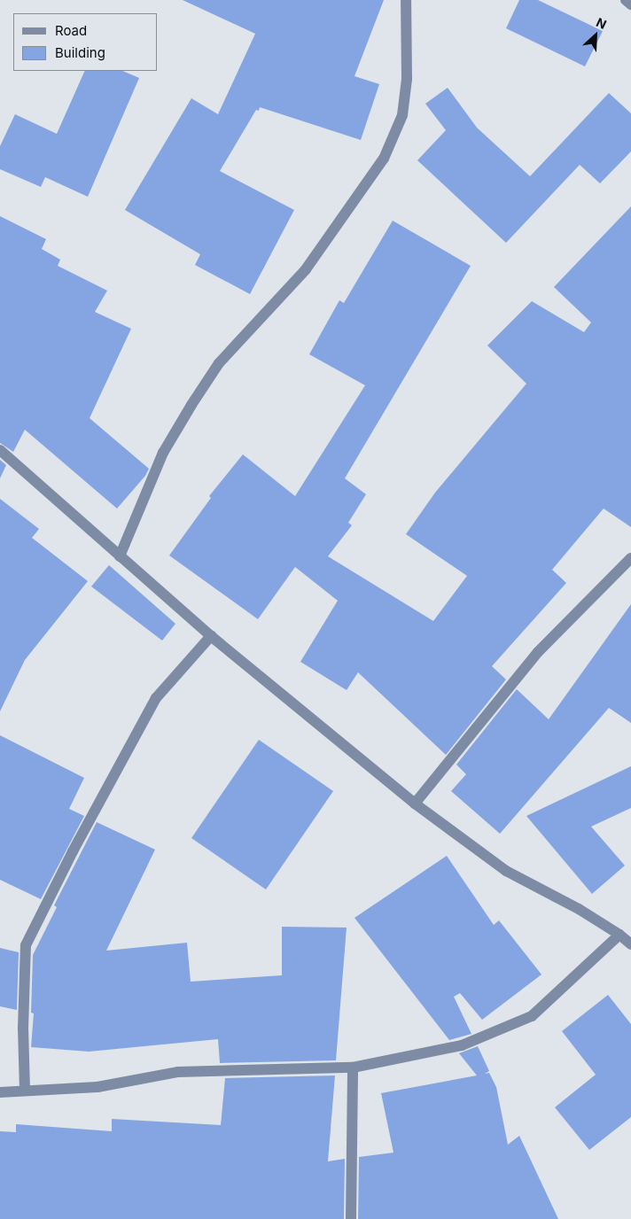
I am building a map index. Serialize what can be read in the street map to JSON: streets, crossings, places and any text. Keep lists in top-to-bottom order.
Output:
{
  "legend": ["Road", "Building"],
  "north": "top right"
}
